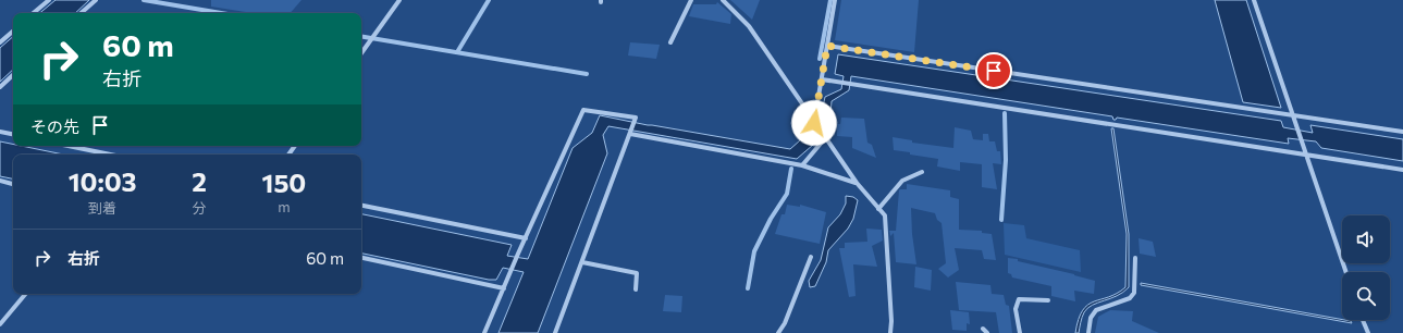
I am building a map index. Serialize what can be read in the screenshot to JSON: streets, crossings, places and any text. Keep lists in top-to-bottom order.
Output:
{
  "page": {
    "turn": ["60 m", "右折"],
    "then": "その先",
    "eta": [
      "10:03",
      "到着",
      "2",
      "分",
      "150",
      "m"
    ],
    "list": [
      {
        "name": "右折",
        "value": "60 m"
      }
    ]
  }
}
